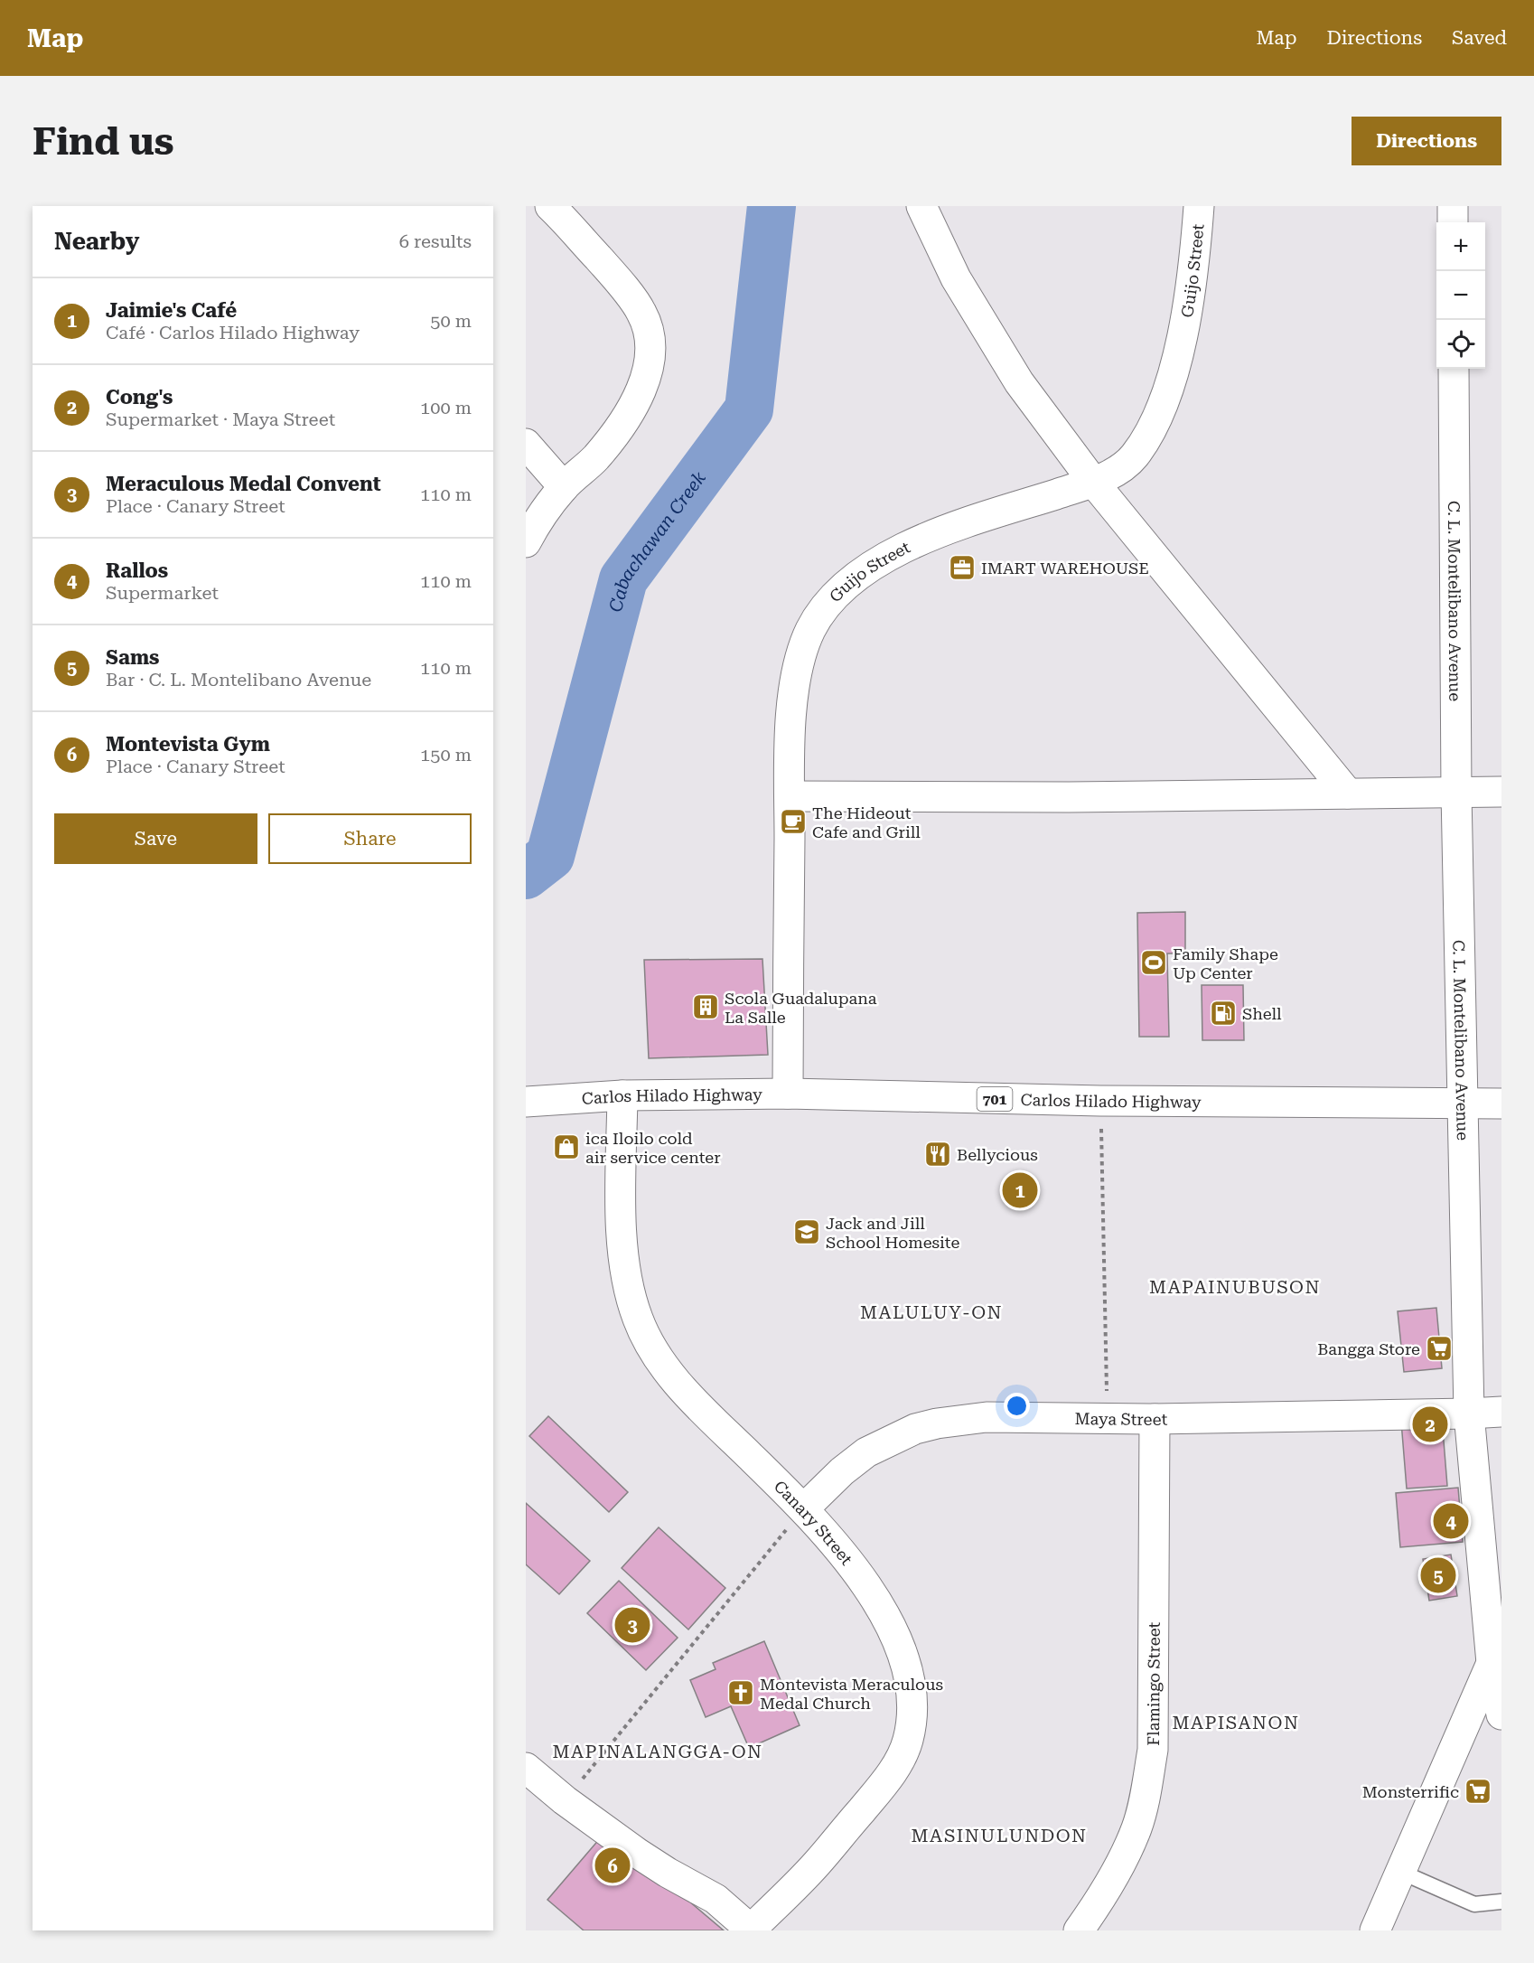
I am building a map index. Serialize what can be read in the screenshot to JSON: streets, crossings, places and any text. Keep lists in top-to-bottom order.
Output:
{
  "streets": {
    "street": [
      "Guijo Street",
      "C. L. Montelibano Avenue",
      "Carlos Hilado Highway",
      "701",
      "Maya Street",
      "Canary Street",
      "Flamingo Street"
    ]
  },
  "crossings": [
    ["Guijo Street", "Carlos Hilado Highway"],
    ["C. L. Montelibano Avenue", "Carlos Hilado Highway"],
    ["C. L. Montelibano Avenue", "Maya Street"],
    ["Carlos Hilado Highway", "Canary Street"],
    ["Maya Street", "Canary Street"],
    ["Maya Street", "Flamingo Street"]
  ],
  "districts": [
    "MAPAINUBUSON",
    "MALULUY-ON",
    "MAPISANON",
    "MAPINALANGGA-ON",
    "MASINULUNDON"
  ],
  "water": ["Cabachawan Creek"],
  "places": {
    "office": ["IMART WAREHOUSE"],
    "cafe": ["The Hideout Cafe and Grill"],
    "sports": ["Family Shape Up Center"],
    "building": ["Scola Guadalupana La Salle"],
    "fuel station": ["Shell"],
    "shop": ["ica Iloilo cold air service center"],
    "restaurant": ["Bellycious"],
    "school or university": ["Jack and Jill School Homesite"],
    "supermarket": ["Bangga Store", "Monsterrific"],
    "church": ["Montevista Meraculous Medal Church"]
  },
  "page": {
    "header": "Map",
    "nav": ["Map", "Directions", "Saved"],
    "buttons": [
      "Directions",
      ["Save", "Share"]
    ],
    "title": "Find us",
    "heading": ["Nearby", "6 results"],
    "map_buttons": ["+", "−"],
    "list": [
      {
        "mark": "1",
        "name": "Jaimie's Café",
        "note": "Café · Carlos Hilado Highway",
        "value": "50 m"
      },
      {
        "mark": "2",
        "name": "Cong's",
        "note": "Supermarket · Maya Street",
        "value": "100 m"
      },
      {
        "mark": "3",
        "name": "Meraculous Medal Convent",
        "note": "Place · Canary Street",
        "value": "110 m"
      },
      {
        "mark": "4",
        "name": "Rallos",
        "note": "Supermarket",
        "value": "110 m"
      },
      {
        "mark": "5",
        "name": "Sams",
        "note": "Bar · C. L. Montelibano Avenue",
        "value": "110 m"
      },
      {
        "mark": "6",
        "name": "Montevista Gym",
        "note": "Place · Canary Street",
        "value": "150 m"
      }
    ],
    "pins": [
      "1",
      "2",
      "4",
      "5",
      "3",
      "6"
    ]
  }
}
